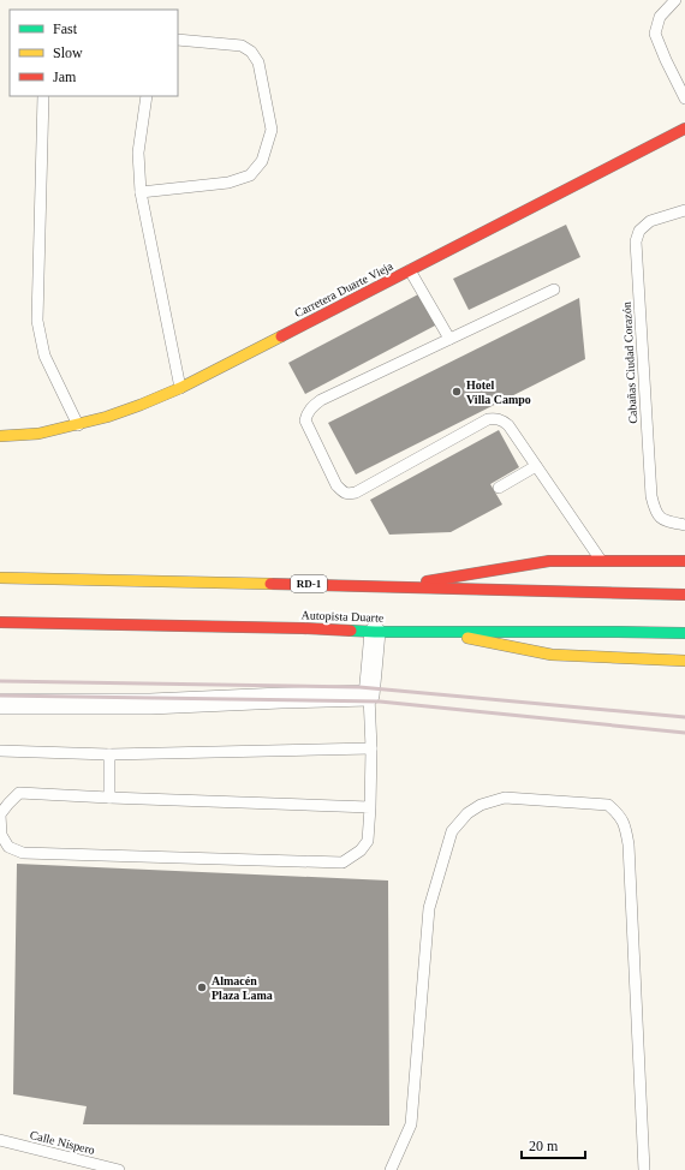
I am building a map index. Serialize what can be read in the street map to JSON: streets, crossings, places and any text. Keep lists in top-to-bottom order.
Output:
{
  "streets": {
    "main road": ["Carretera Duarte Vieja", "RD-1", "Autopista Duarte"],
    "lane": ["Cabañas Ciudad Corazón", "Calle Níspero"]
  },
  "places": ["Hotel Villa Campo", "Almacén Plaza Lama"],
  "legend": ["Fast", "Slow", "Jam"],
  "scale_bar": "20 m"
}
